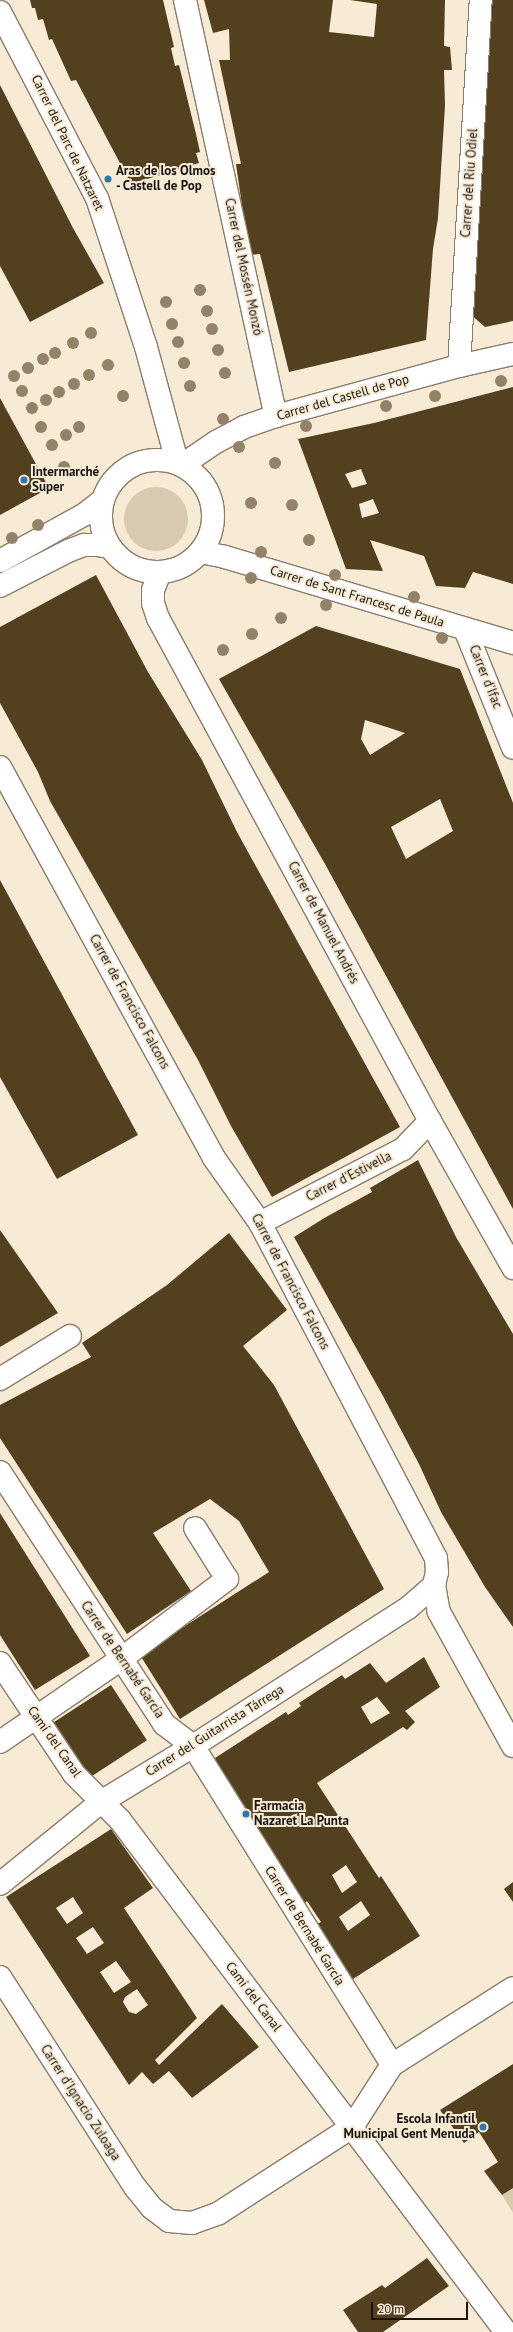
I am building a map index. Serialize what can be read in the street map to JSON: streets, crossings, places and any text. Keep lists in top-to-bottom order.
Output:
{
  "streets": {
    "street": [
      "Carrer del Parc de Natzaret",
      "Carrer del Riu Odiel",
      "Carrer del Mossén Monzó",
      "Carrer del Castell de Pop",
      "Carrer de Sant Francesc de Paula",
      "Carrer d'Ifac",
      "Carrer de Manuel Andrés",
      "Carrer de Francisco Falcons",
      "Carrer d'Estivella",
      "Carrer de Bernabé García",
      "Carrer del Guitarrista Tárrega",
      "Camí del Canal",
      "Carrer d'Ignacio Zuloaga"
    ]
  },
  "crossings": [
    ["Carrer del Parc de Natzaret", "Carrer del Castell de Pop"],
    ["Carrer del Parc de Natzaret", "Carrer de Sant Francesc de Paula"],
    ["Carrer del Parc de Natzaret", "Carrer de Manuel Andrés"],
    ["Carrer del Riu Odiel", "Carrer del Castell de Pop"],
    ["Carrer del Mossén Monzó", "Carrer del Castell de Pop"],
    ["Carrer del Castell de Pop", "Carrer de Sant Francesc de Paula"],
    ["Carrer del Castell de Pop", "Carrer de Manuel Andrés"],
    ["Carrer de Sant Francesc de Paula", "Carrer d'Ifac"],
    ["Carrer de Sant Francesc de Paula", "Carrer de Manuel Andrés"],
    ["Carrer de Manuel Andrés", "Carrer d'Estivella"],
    ["Carrer de Francisco Falcons", "Carrer d'Estivella"],
    ["Carrer de Francisco Falcons", "Carrer del Guitarrista Tárrega"],
    ["Carrer de Bernabé García", "Carrer del Guitarrista Tárrega"],
    ["Carrer del Guitarrista Tárrega", "Camí del Canal"],
    ["Camí del Canal", "Carrer d'Ignacio Zuloaga"]
  ],
  "places": [
    "Aras de los Olmos - Castell de Pop",
    "Intermarché Super",
    "Farmacia Nazaret La Punta",
    "Escola Infantil Municipal Gent Menuda"
  ],
  "scale_bar": "20 m"
}
